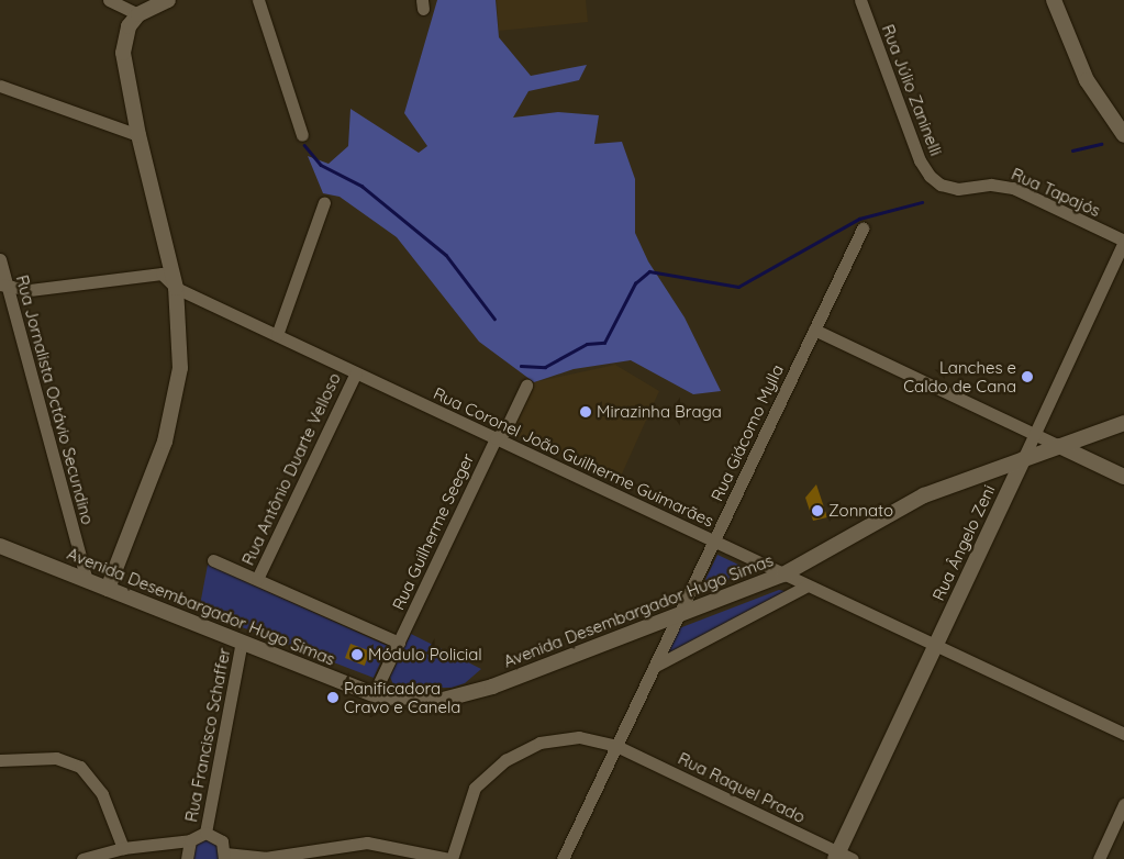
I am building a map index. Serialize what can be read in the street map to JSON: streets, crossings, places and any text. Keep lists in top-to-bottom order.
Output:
{
  "streets": {
    "main road": ["Rua Ângelo Zeni", "Avenida Desembargador Hugo Simas"],
    "street": [
      "Rua Júlio Zaninelli",
      "Rua Tapajós",
      "Rua Jornalista Octávio Secundino",
      "Rua Giácomo Mylla",
      "Rua Coronel João Guilherme Guimarães",
      "Rua Antônio Duarte Velloso",
      "Rua Guilherme Seeger",
      "Rua Francisco Schaffer",
      "Rua Raquel Prado"
    ]
  },
  "crossings": [
    ["Rua Júlio Zaninelli", "Rua Tapajós"],
    ["Rua Tapajós", "Rua Ângelo Zeni"],
    ["Rua Jornalista Octávio Secundino", "Rua Coronel João Guilherme Guimarães"],
    ["Rua Jornalista Octávio Secundino", "Avenida Desembargador Hugo Simas"],
    ["Rua Giácomo Mylla", "Rua Coronel João Guilherme Guimarães"],
    ["Rua Giácomo Mylla", "Avenida Desembargador Hugo Simas"],
    ["Rua Giácomo Mylla", "Rua Raquel Prado"],
    ["Rua Coronel João Guilherme Guimarães", "Rua Antônio Duarte Velloso"],
    ["Rua Coronel João Guilherme Guimarães", "Rua Guilherme Seeger"],
    ["Rua Coronel João Guilherme Guimarães", "Rua Ângelo Zeni"],
    ["Rua Coronel João Guilherme Guimarães", "Avenida Desembargador Hugo Simas"],
    ["Rua Guilherme Seeger", "Avenida Desembargador Hugo Simas"],
    ["Rua Ângelo Zeni", "Avenida Desembargador Hugo Simas"],
    ["Rua Ângelo Zeni", "Rua Raquel Prado"],
    ["Avenida Desembargador Hugo Simas", "Rua Francisco Schaffer"]
  ],
  "places": [
    "Lanches e Caldo de Cana",
    "Mirazinha Braga",
    "Zonnato",
    "Módulo Policial",
    "Panificadora Cravo e Canela"
  ]
}
